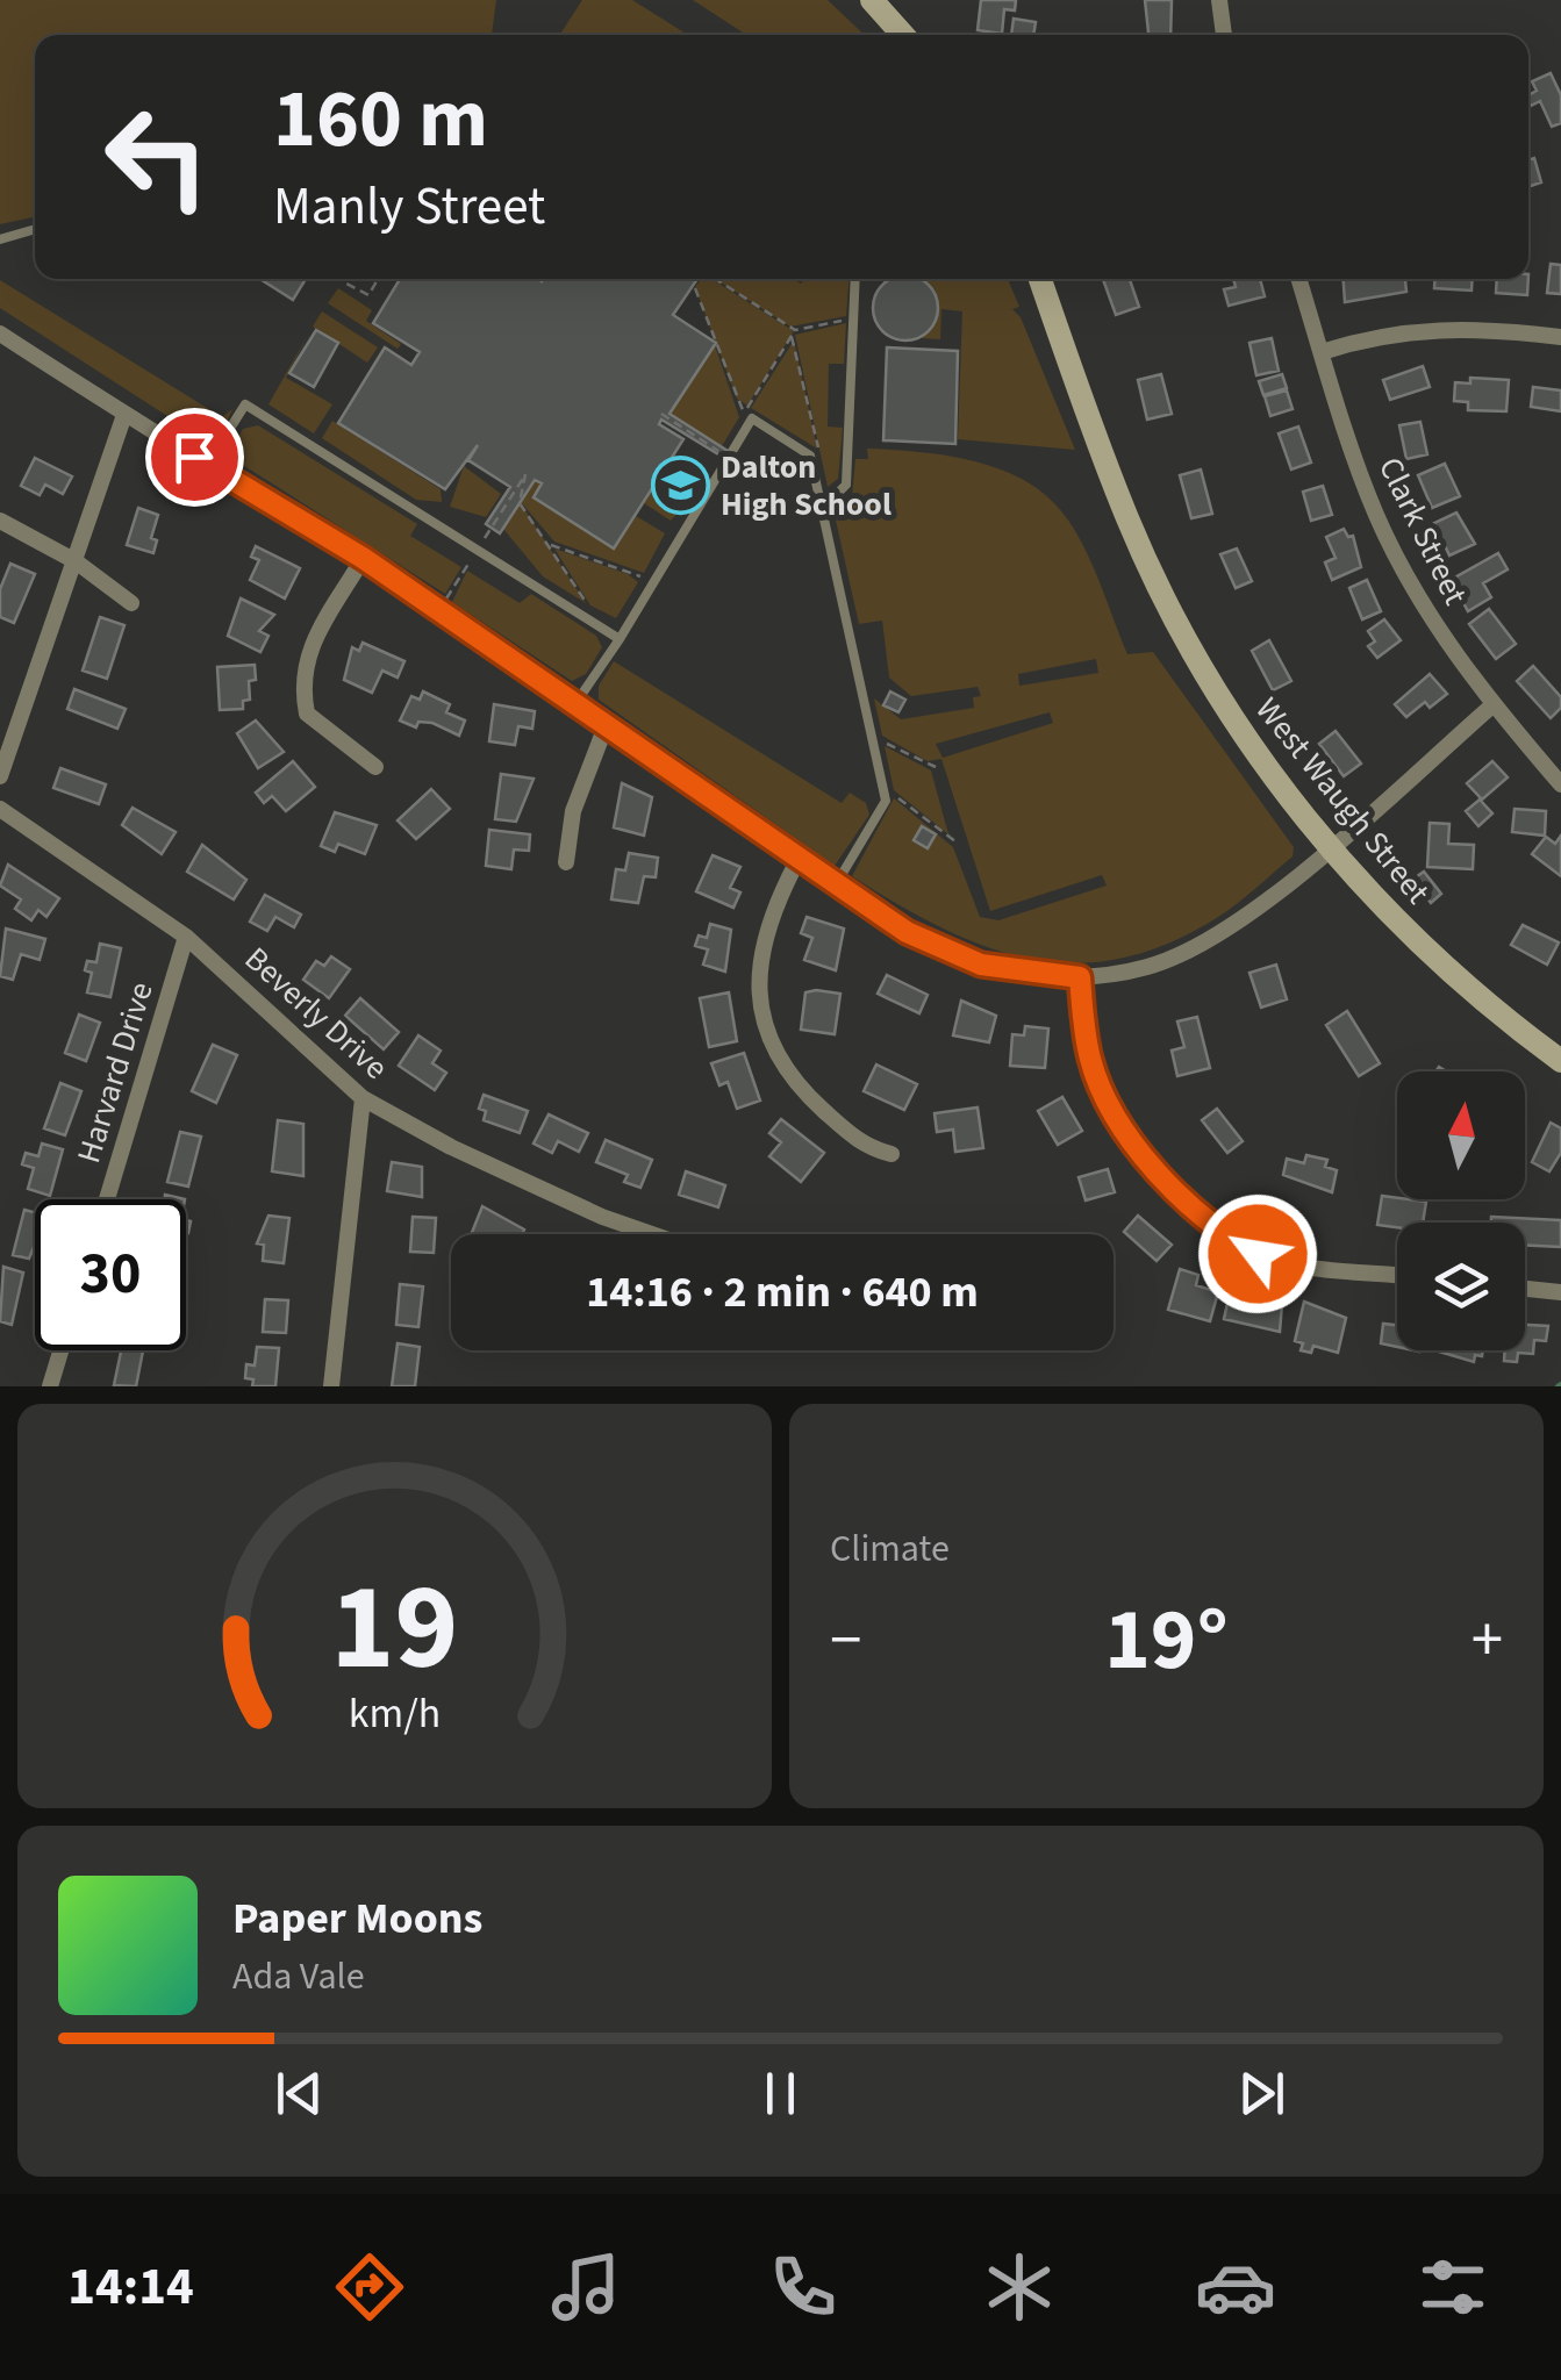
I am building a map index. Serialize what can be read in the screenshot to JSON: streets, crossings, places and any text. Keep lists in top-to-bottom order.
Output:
{
  "streets": {
    "street": [
      "Clark Street",
      "West Waugh Street",
      "Beverly Drive",
      "Harvard Drive"
    ]
  },
  "crossings": [
    ["Beverly Drive", "Harvard Drive"]
  ],
  "places": {
    "school or university": ["Dalton High School"]
  },
  "north": "top",
  "page": {
    "turn": ["160 m", "Manly Street"],
    "limit": "30",
    "trip": "14:16 · 2 min · 640 m",
    "tile": "Climate",
    "heat": ["−", "19°", "+"],
    "song": ["Paper Moons", "Ada Vale"],
    "tabs": "14:14",
    "gauge": ["19", "km/h"]
  }
}
